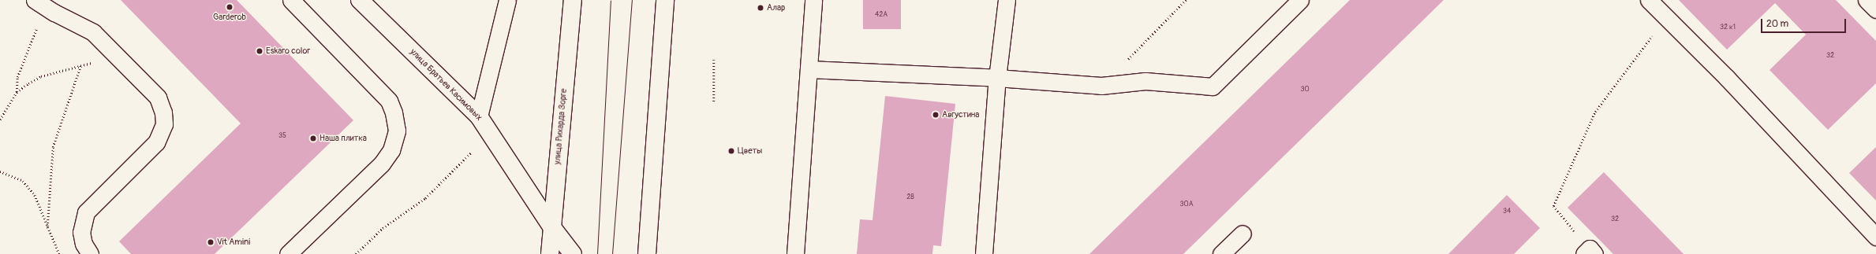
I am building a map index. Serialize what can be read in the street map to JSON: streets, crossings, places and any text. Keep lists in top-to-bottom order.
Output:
{
  "streets": {
    "main road": ["улица Братьев Касимовых", "улица Рихарда Зорге"]
  },
  "crossings": [
    ["улица Братьев Касимовых", "улица Рихарда Зорге"]
  ],
  "places": [
    "Garderob",
    "Алар",
    "Eskaro color",
    "Августина",
    "Наша плитка",
    "Цветы",
    "Vit Amini"
  ],
  "house_numbers": [
    "42А",
    "32 к1",
    "32",
    "30",
    "35",
    "28",
    "30А",
    "34",
    "32"
  ],
  "scale_bar": "20 m"
}
